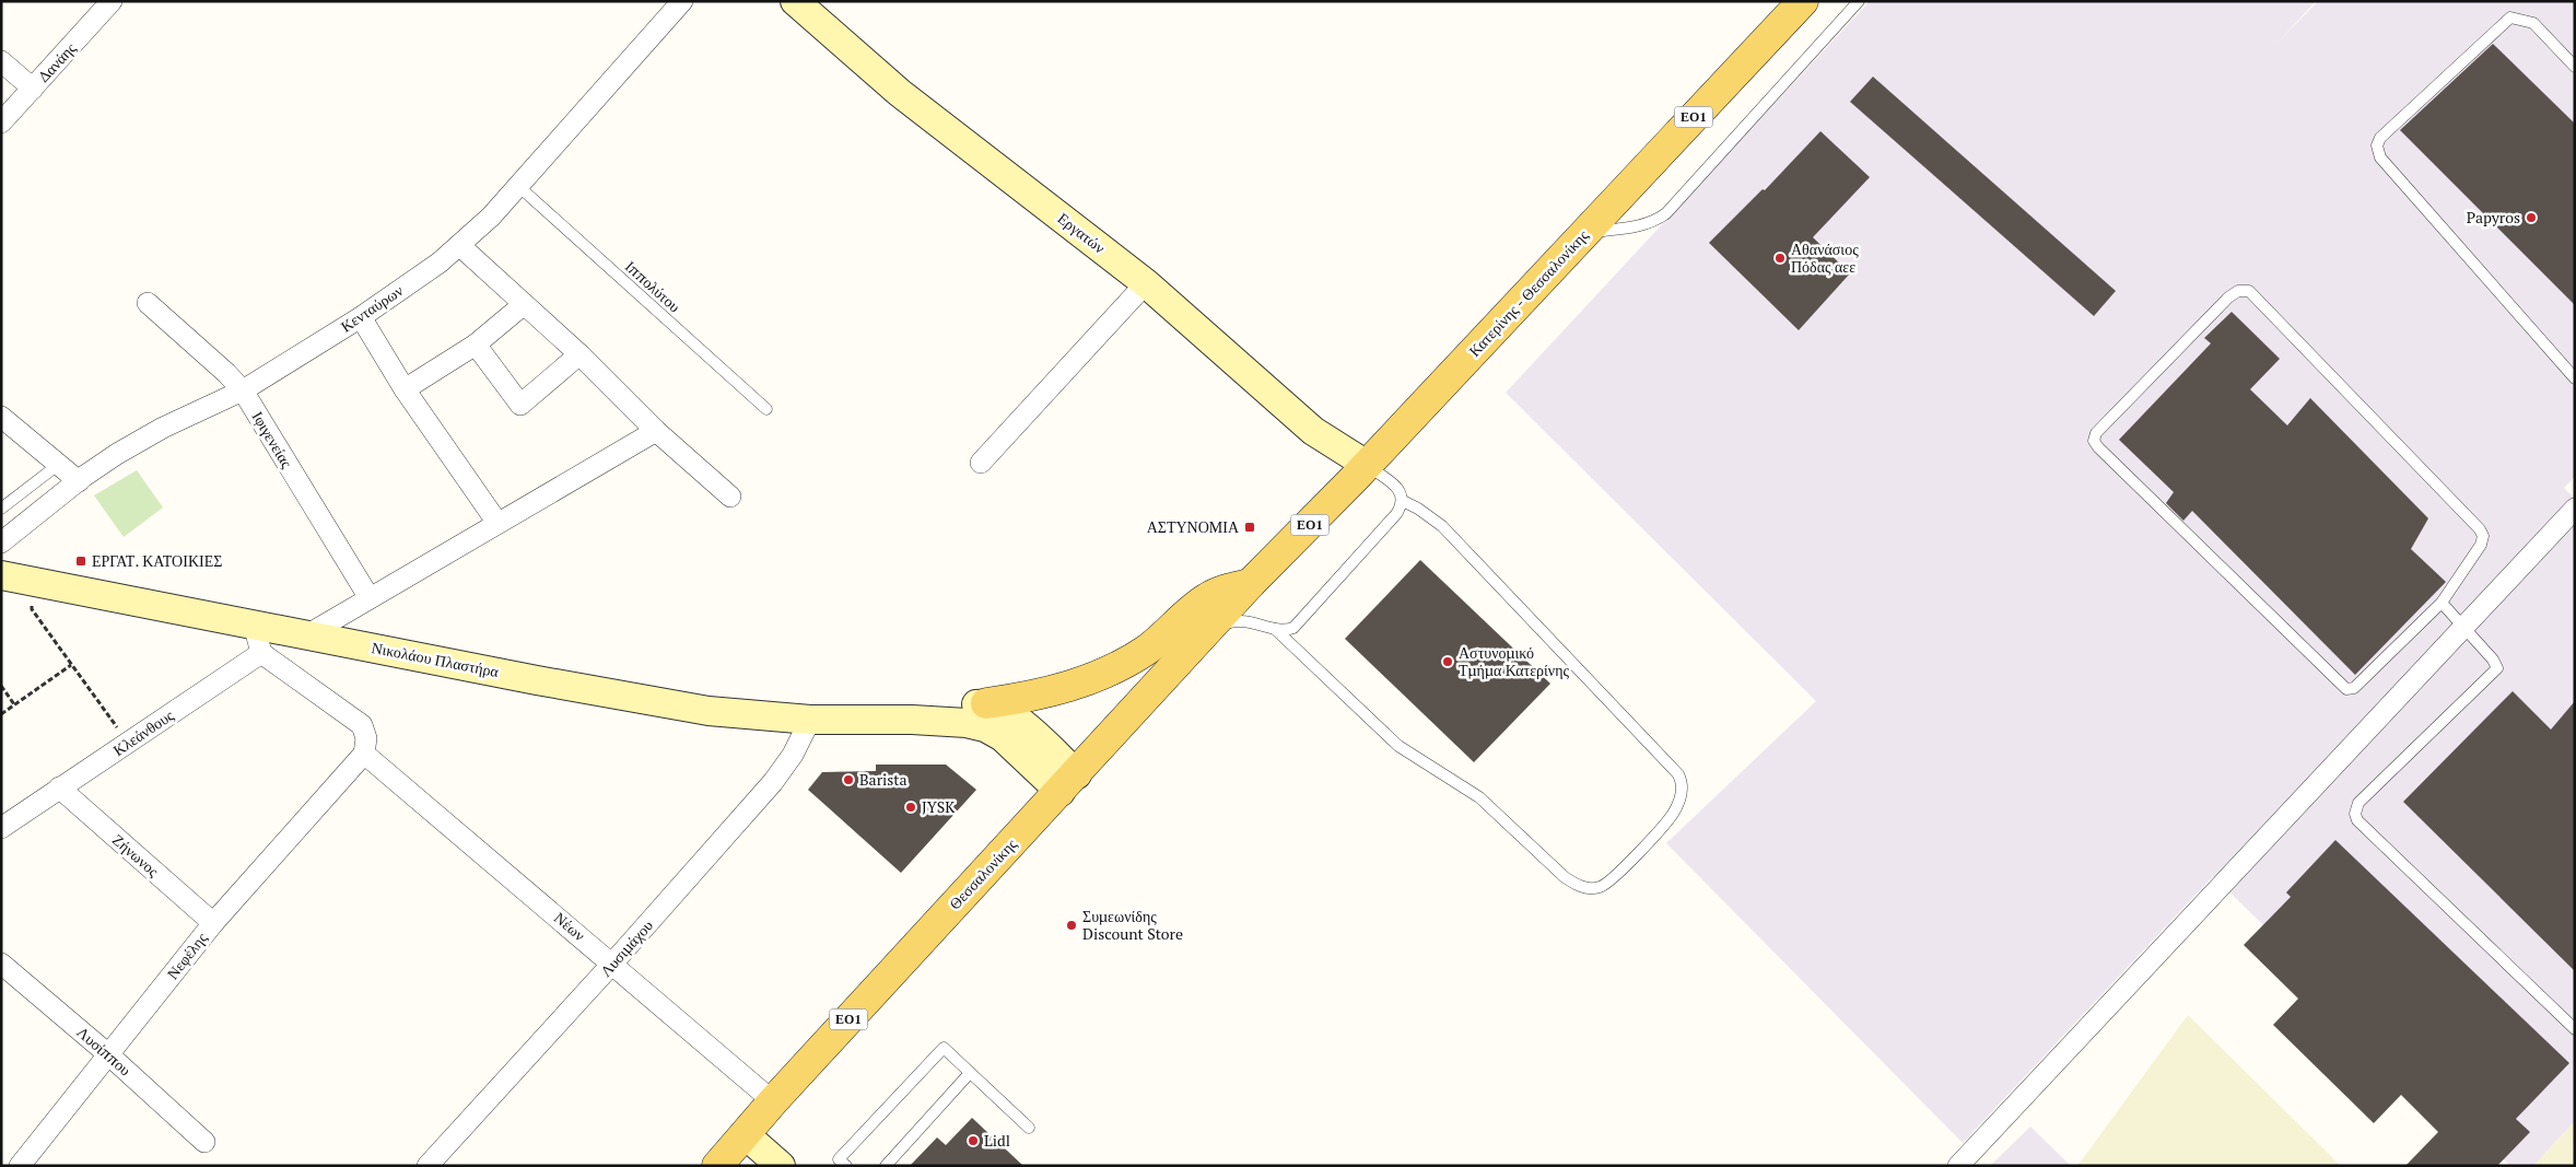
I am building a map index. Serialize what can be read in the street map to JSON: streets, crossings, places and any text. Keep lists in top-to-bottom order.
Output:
{
  "streets": {
    "main road": [
      "ΕΟ1",
      "Εργατών",
      "Κατερίνης - Θεσσαλονίκης",
      "Νικολάου Πλαστήρα",
      "Θεσσαλονίκης"
    ],
    "street": [
      "Δανάης",
      "Κενταύρων",
      "Ιφιγενείας",
      "Κλεάνθους",
      "Ζήνωνος",
      "Νέων",
      "Λυσιμάχου",
      "Νεφέλης",
      "Λυσίππου"
    ],
    "lane": ["Ιππολύτου"]
  },
  "crossings": [
    ["Εργατών", "Κατερίνης - Θεσσαλονίκης"],
    ["Ιππολύτου", "Κενταύρων"],
    ["Κατερίνης - Θεσσαλονίκης", "Θεσσαλονίκης"],
    ["Κενταύρων", "Ιφιγενείας"],
    ["Νικολάου Πλαστήρα", "Θεσσαλονίκης"],
    ["Νικολάου Πλαστήρα", "Λυσιμάχου"],
    ["Κλεάνθους", "Ζήνωνος"],
    ["Ζήνωνος", "Νεφέλης"],
    ["Θεσσαλονίκης", "Νέων"],
    ["Νέων", "Λυσιμάχου"],
    ["Νέων", "Νεφέλης"],
    ["Νεφέλης", "Λυσίππου"]
  ],
  "places": {
    "other": [
      "Papyros",
      "Αθανάσιος Πόδας αεε",
      "Αστυνομικό Τμήμα Κατερίνης",
      "Barista",
      "JYSK",
      "Συμεωνίδης Discount Store",
      "Lidl"
    ],
    "transit": ["ΑΣΤΥΝΟΜΙΑ", "ΕΡΓΑΤ. ΚΑΤΟΙΚΙΕΣ"]
  }
}
